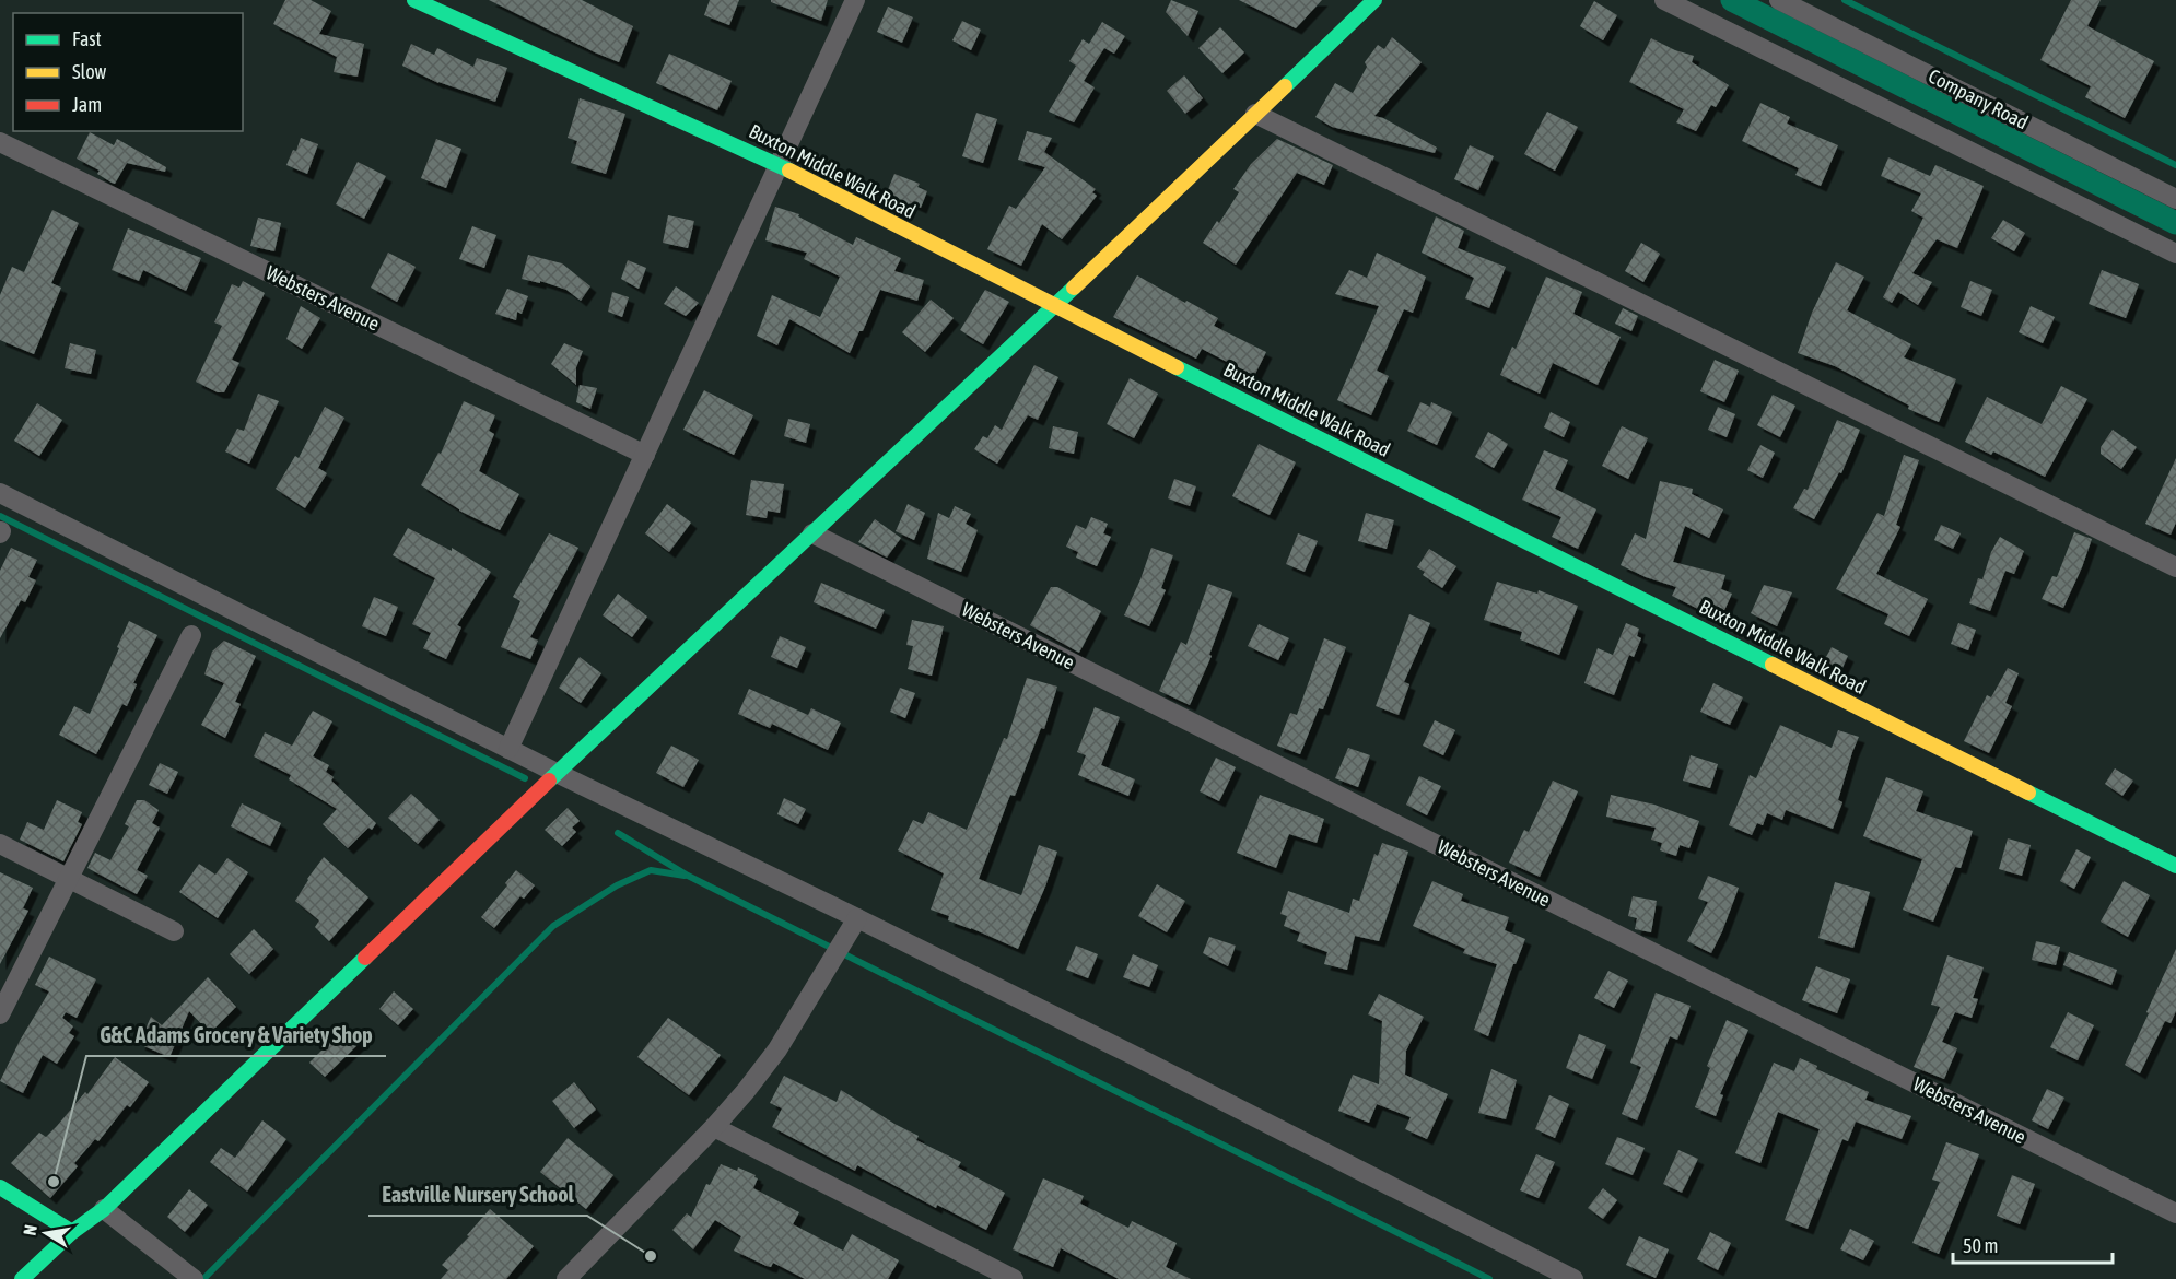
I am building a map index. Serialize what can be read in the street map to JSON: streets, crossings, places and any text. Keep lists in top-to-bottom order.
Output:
{
  "streets": {
    "street": ["Company Road", "Buxton Middle Walk Road", "Websters Avenue"]
  },
  "places": ["G&C Adams Grocery & Variety Shop", "Eastville Nursery School"],
  "legend": ["Fast", "Slow", "Jam"],
  "scale_bar": "50 m",
  "north": "left"
}
